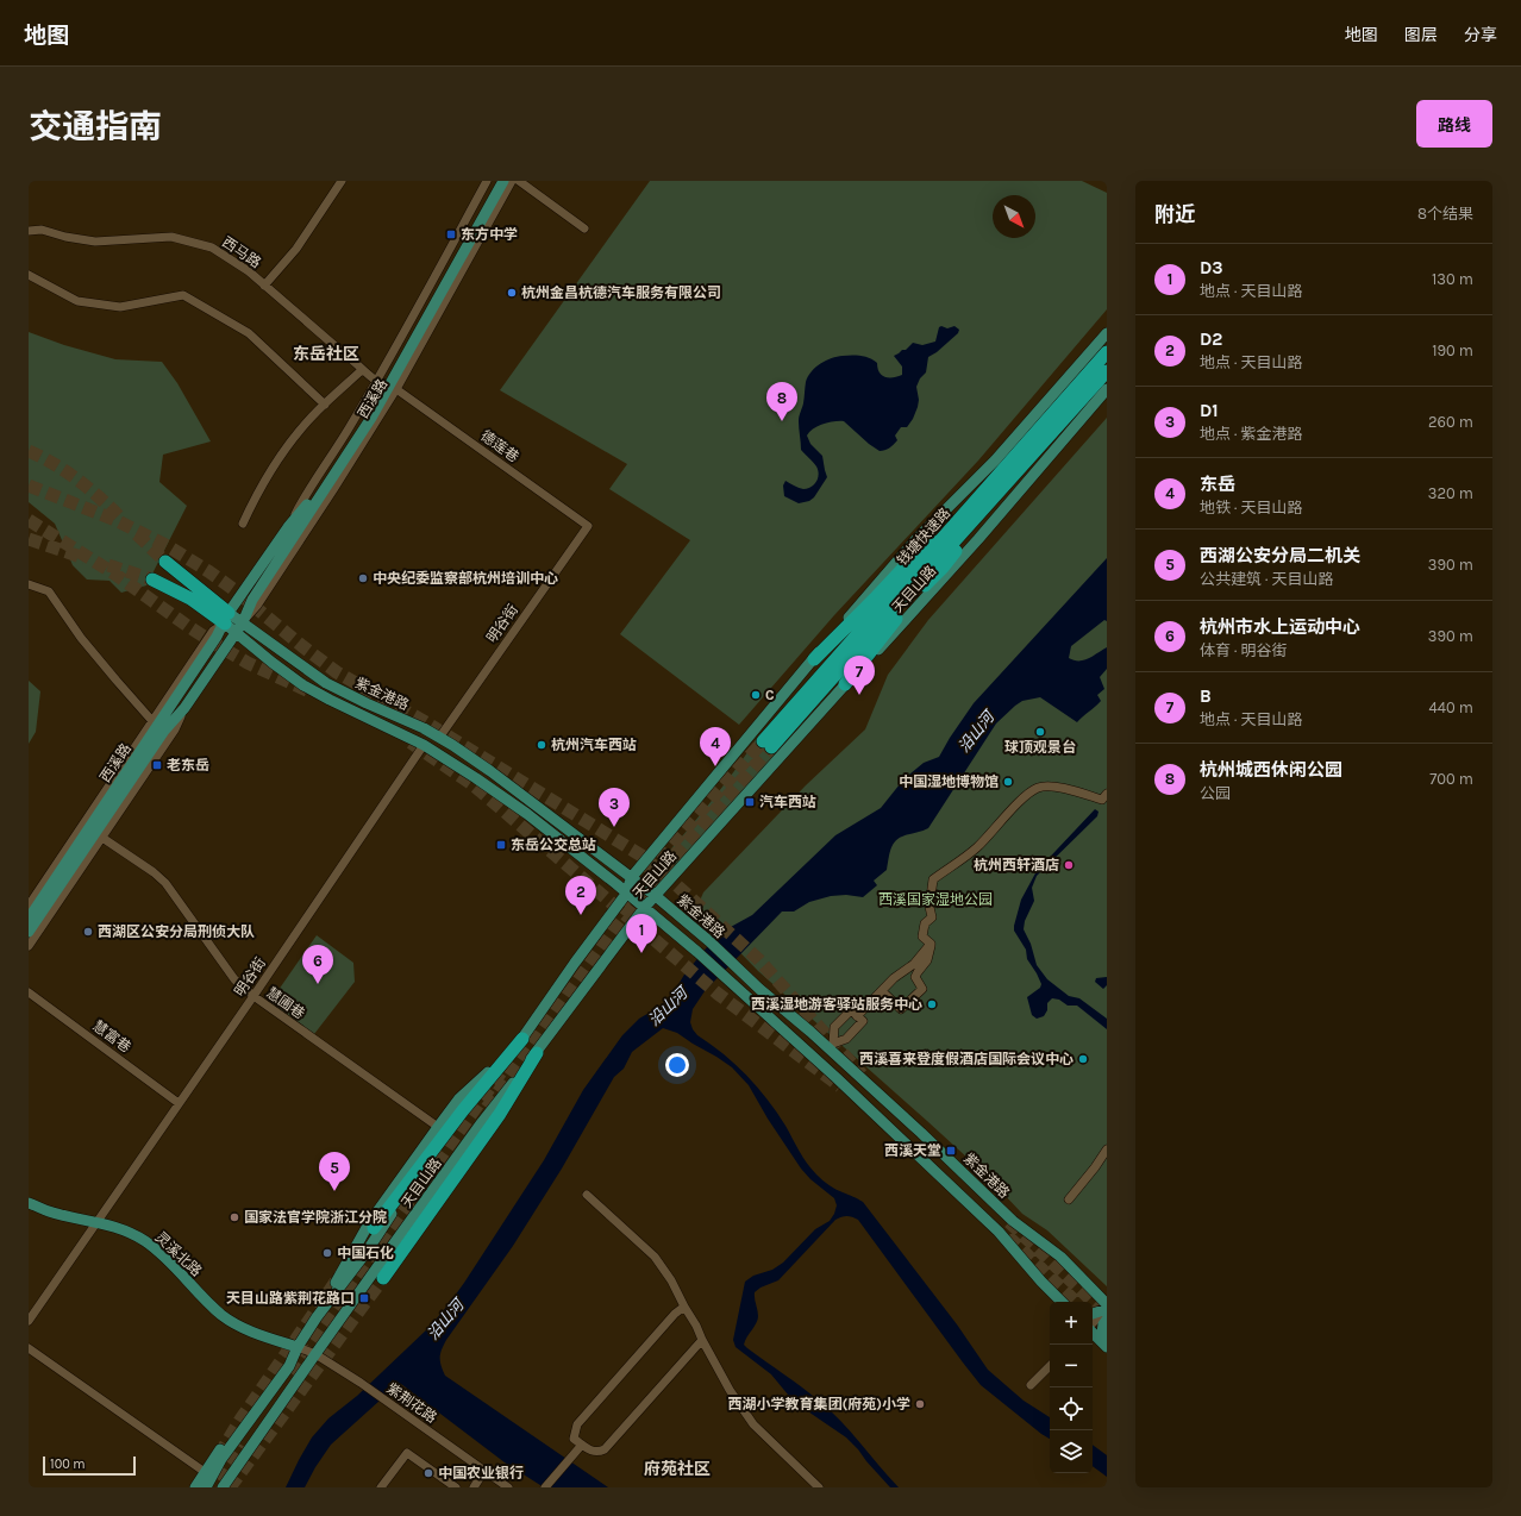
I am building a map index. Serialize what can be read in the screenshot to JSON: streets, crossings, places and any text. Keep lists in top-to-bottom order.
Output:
{
  "streets": {
    "highway": ["钱塘快速路"],
    "main road": [
      "西溪路",
      "天目山路",
      "紫金港路",
      "灵溪北路"
    ],
    "street": [
      "西马路",
      "德莲巷",
      "明谷街",
      "慧圃巷",
      "慧富巷",
      "紫荆花路"
    ]
  },
  "crossings": [
    ["西马路", "西溪路"],
    ["西溪路", "德莲巷"],
    ["西溪路", "紫金港路"],
    ["西溪路", "慧圃巷"],
    ["德莲巷", "明谷街"],
    ["天目山路", "紫金港路"],
    ["天目山路", "慧圃巷"],
    ["天目山路", "灵溪北路"],
    ["天目山路", "紫荆花路"],
    ["明谷街", "紫金港路"],
    ["明谷街", "慧圃巷"],
    ["明谷街", "慧富巷"],
    ["明谷街", "灵溪北路"],
    ["灵溪北路", "紫荆花路"]
  ],
  "districts": ["东岳社区", "府苑社区"],
  "water": ["沿山河"],
  "parks": ["西溪国家湿地公园"],
  "places": {
    "transit": [
      "东方中学",
      "老东岳",
      "汽车西站",
      "东岳公交总站",
      "西溪天堂",
      "天目山路紫荆花路口"
    ],
    "other": [
      "杭州金昌杭德汽车服务有限公司",
      "中央纪委监察部杭州培训中心",
      "C",
      "球顶观景台",
      "杭州汽车西站",
      "中国湿地博物馆",
      "杭州西轩酒店",
      "西湖区公安分局刑侦大队",
      "西溪湿地游客驿站服务中心",
      "西溪喜来登度假酒店国际会议中心",
      "国家法官学院浙江分院",
      "中国石化",
      "西湖小学教育集团(府苑)小学",
      "中国农业银行"
    ]
  },
  "scale_bar": "100 m",
  "north": "bottom right",
  "page": {
    "header": "地图",
    "nav": ["地图", "图层", "分享"],
    "title": "交通指南",
    "buttons": "路线",
    "heading": ["附近", "8个结果"],
    "list": [
      {
        "mark": "1",
        "name": "D3",
        "note": "地点 · 天目山路",
        "value": "130 m"
      },
      {
        "mark": "2",
        "name": "D2",
        "note": "地点 · 天目山路",
        "value": "190 m"
      },
      {
        "mark": "3",
        "name": "D1",
        "note": "地点 · 紫金港路",
        "value": "260 m"
      },
      {
        "mark": "4",
        "name": "东岳",
        "note": "地铁 · 天目山路",
        "value": "320 m"
      },
      {
        "mark": "5",
        "name": "西湖公安分局二机关",
        "note": "公共建筑 · 天目山路",
        "value": "390 m"
      },
      {
        "mark": "6",
        "name": "杭州市水上运动中心",
        "note": "体育 · 明谷街",
        "value": "390 m"
      },
      {
        "mark": "7",
        "name": "B",
        "note": "地点 · 天目山路",
        "value": "440 m"
      },
      {
        "mark": "8",
        "name": "杭州城西休闲公园",
        "note": "公园",
        "value": "700 m"
      }
    ],
    "pins": [
      "8",
      "7",
      "4",
      "3",
      "2",
      "1",
      "6",
      "5"
    ],
    "map_buttons": ["+", "−"],
    "scale": "100 m"
  }
}
